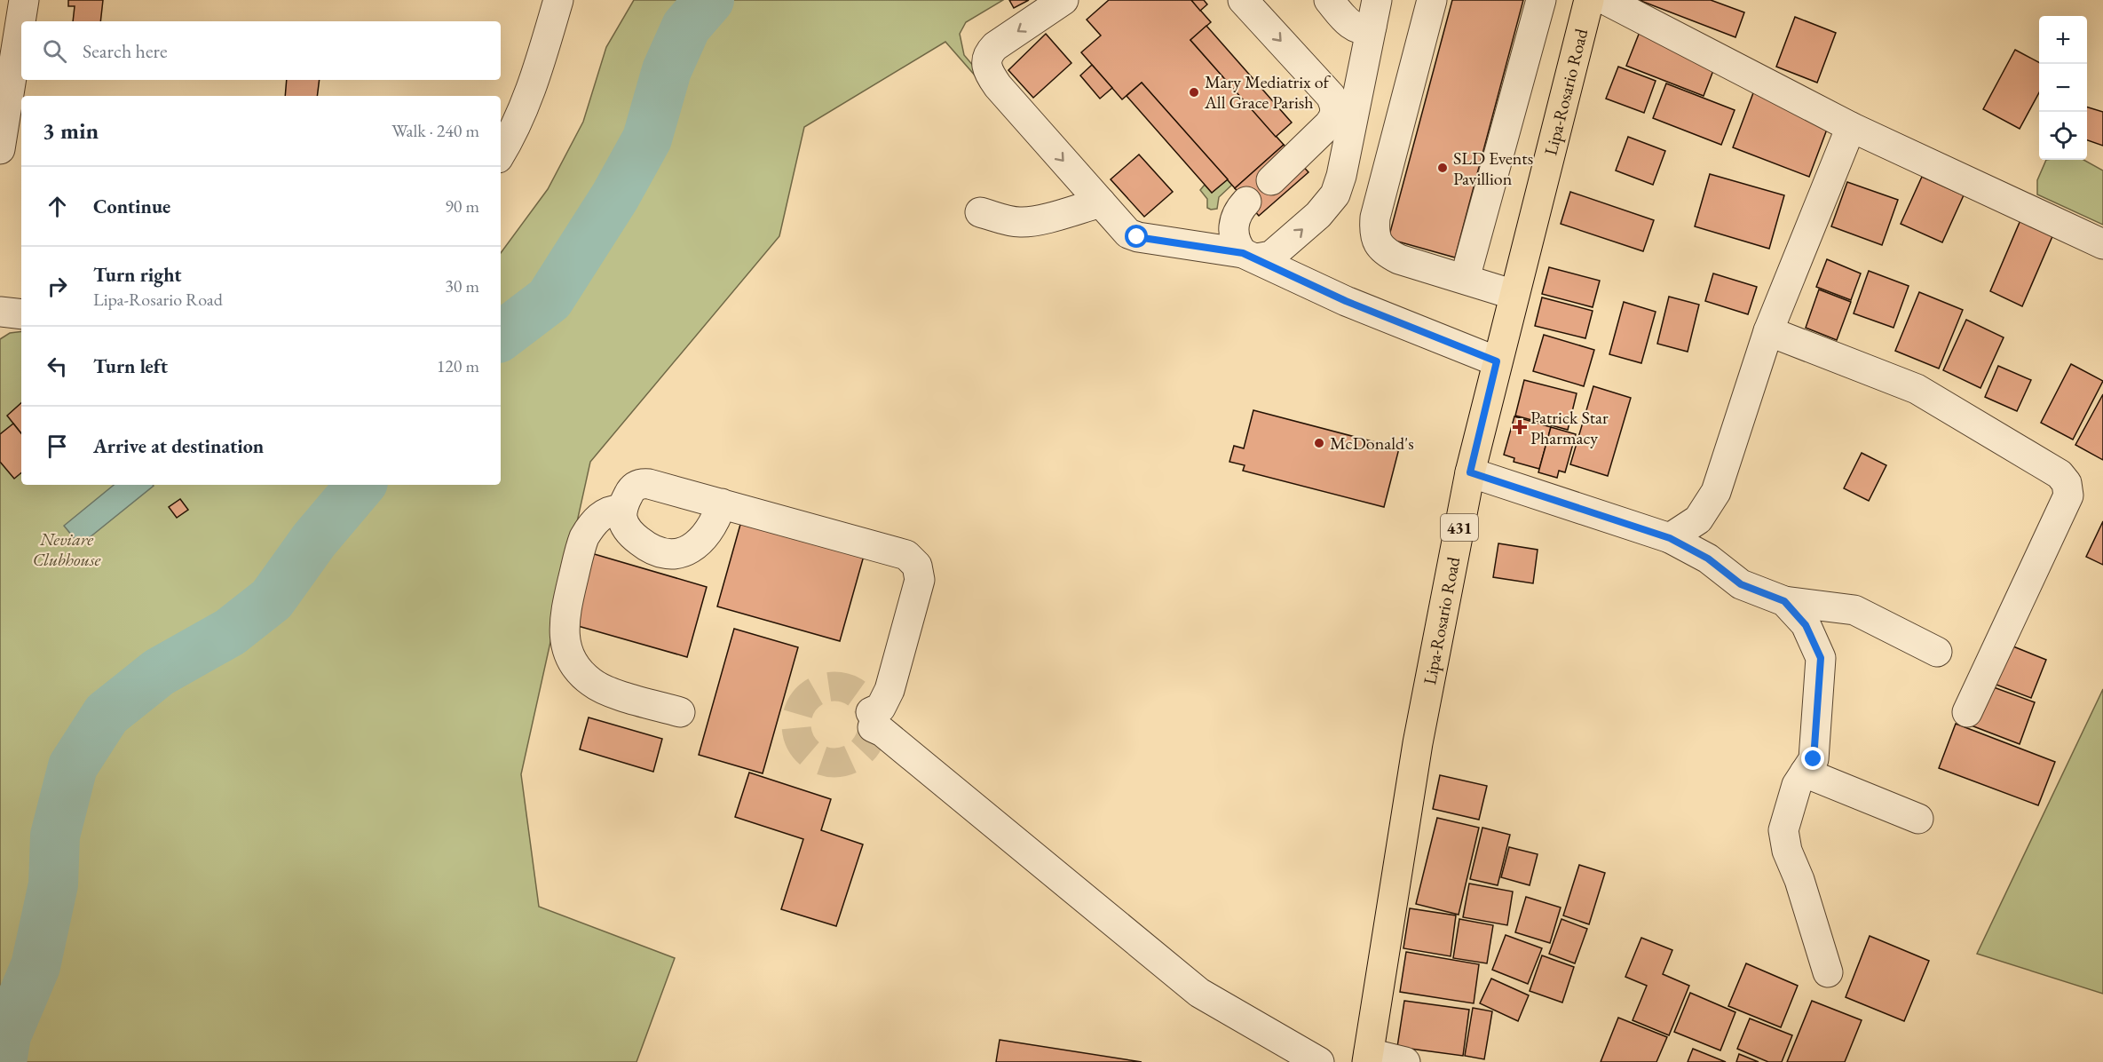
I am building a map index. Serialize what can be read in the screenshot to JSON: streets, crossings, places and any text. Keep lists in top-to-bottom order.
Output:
{
  "streets": {
    "main road": ["Lipa-Rosario Road", "431"]
  },
  "parks": ["Neviare Clubhouse"],
  "places": {
    "other": ["Mary Mediatrix of All Grace Parish", "SLD Events Pavillion", "McDonald's"],
    "health": ["Patrick Star Pharmacy"]
  },
  "page": {
    "map_buttons": ["+", "−"],
    "search": "Search here",
    "heading": ["3 min", "Walk · 240 m"],
    "list": [
      ["Continue", "90 m"],
      ["Turn right", "Lipa-Rosario Road", "30 m"],
      ["Turn left", "120 m"],
      "Arrive at destination"
    ]
  }
}
